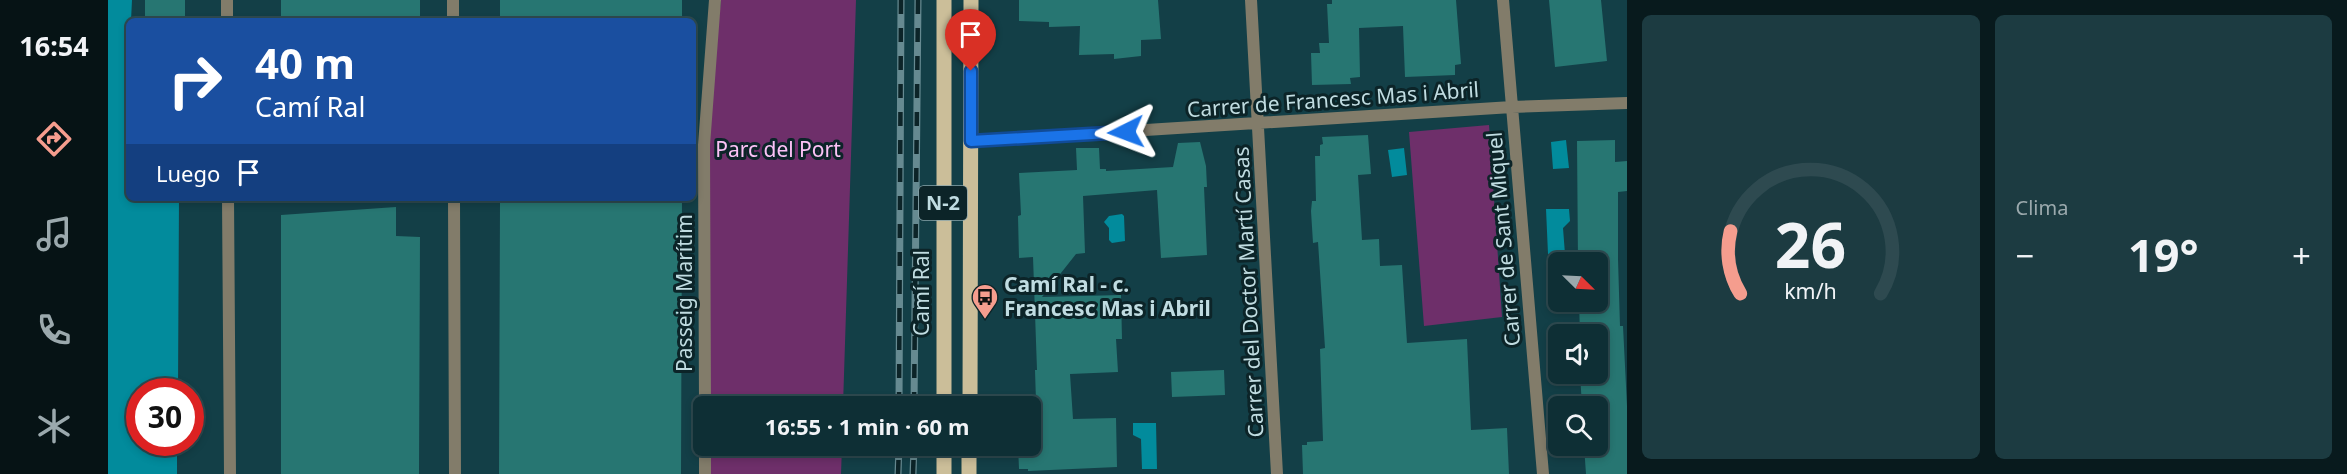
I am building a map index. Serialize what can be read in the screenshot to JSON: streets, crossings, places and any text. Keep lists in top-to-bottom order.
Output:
{
  "streets": {
    "main road": ["N-2", "Camí Ral"],
    "street": [
      "Carrer de Francesc Mas i Abril",
      "Carrer de Sant Miquel",
      "Carrer del Doctor Martí Casas",
      "Passeig Marítim"
    ]
  },
  "crossings": [
    ["Carrer de Francesc Mas i Abril", "N-2"],
    ["Carrer de Francesc Mas i Abril", "Carrer de Sant Miquel"],
    ["Carrer de Francesc Mas i Abril", "Carrer del Doctor Martí Casas"]
  ],
  "parks": ["Parc del Port"],
  "places": {
    "bus stop": ["Camí Ral - c. Francesc Mas i Abril"]
  },
  "north": "bottom right",
  "page": {
    "tabs": "16:54",
    "tile": "Clima",
    "turn": ["40 m", "Camí Ral"],
    "then": "Luego",
    "heat": ["−", "19°", "+"],
    "limit": "30",
    "trip": "16:55 · 1 min · 60 m",
    "gauge": ["26", "km/h"]
  }
}
